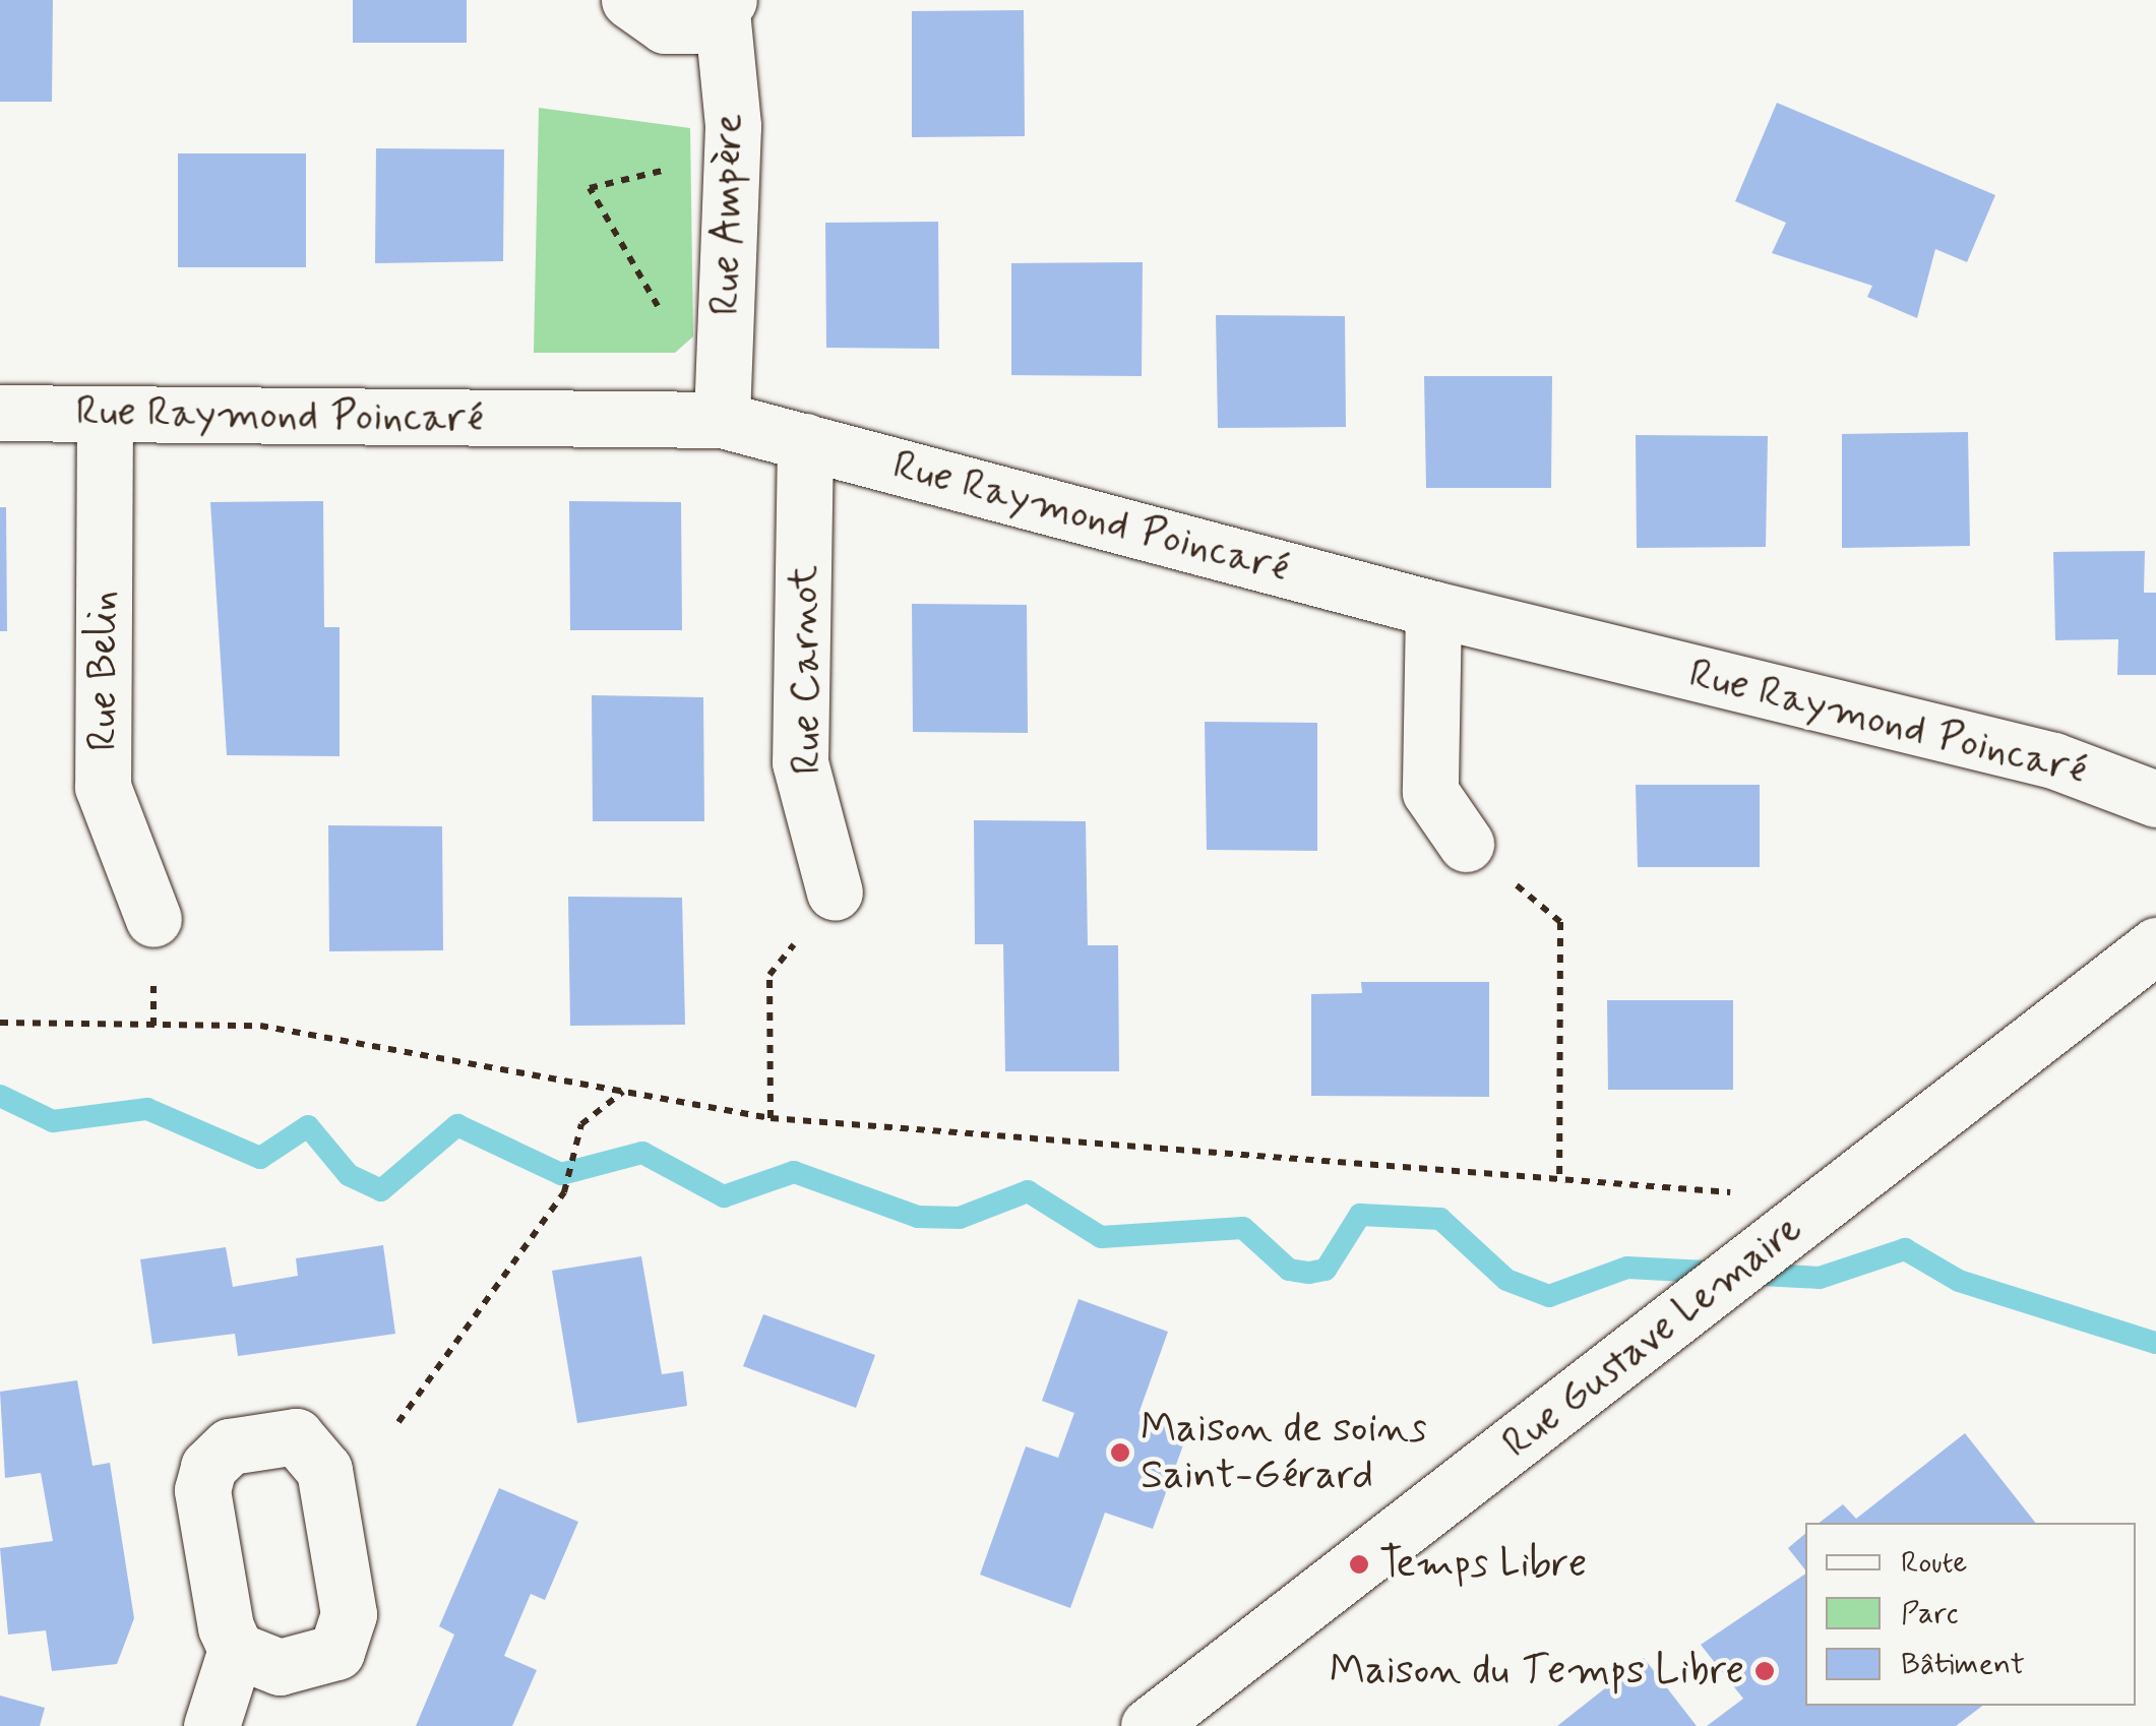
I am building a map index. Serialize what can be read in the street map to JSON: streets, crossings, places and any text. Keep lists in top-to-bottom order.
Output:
{
  "streets": {
    "street": [
      "Rue Ampère",
      "Rue Raymond Poincaré",
      "Rue Carnot",
      "Rue Belin",
      "Rue Gustave Lemaire"
    ]
  },
  "crossings": [
    ["Rue Ampère", "Rue Raymond Poincaré"],
    ["Rue Raymond Poincaré", "Rue Carnot"],
    ["Rue Raymond Poincaré", "Rue Belin"]
  ],
  "places": ["Maison de soins Saint-Gérard", "Temps Libre", "Maison du Temps Libre"],
  "legend": ["Route", "Parc", "Bâtiment"]
}
